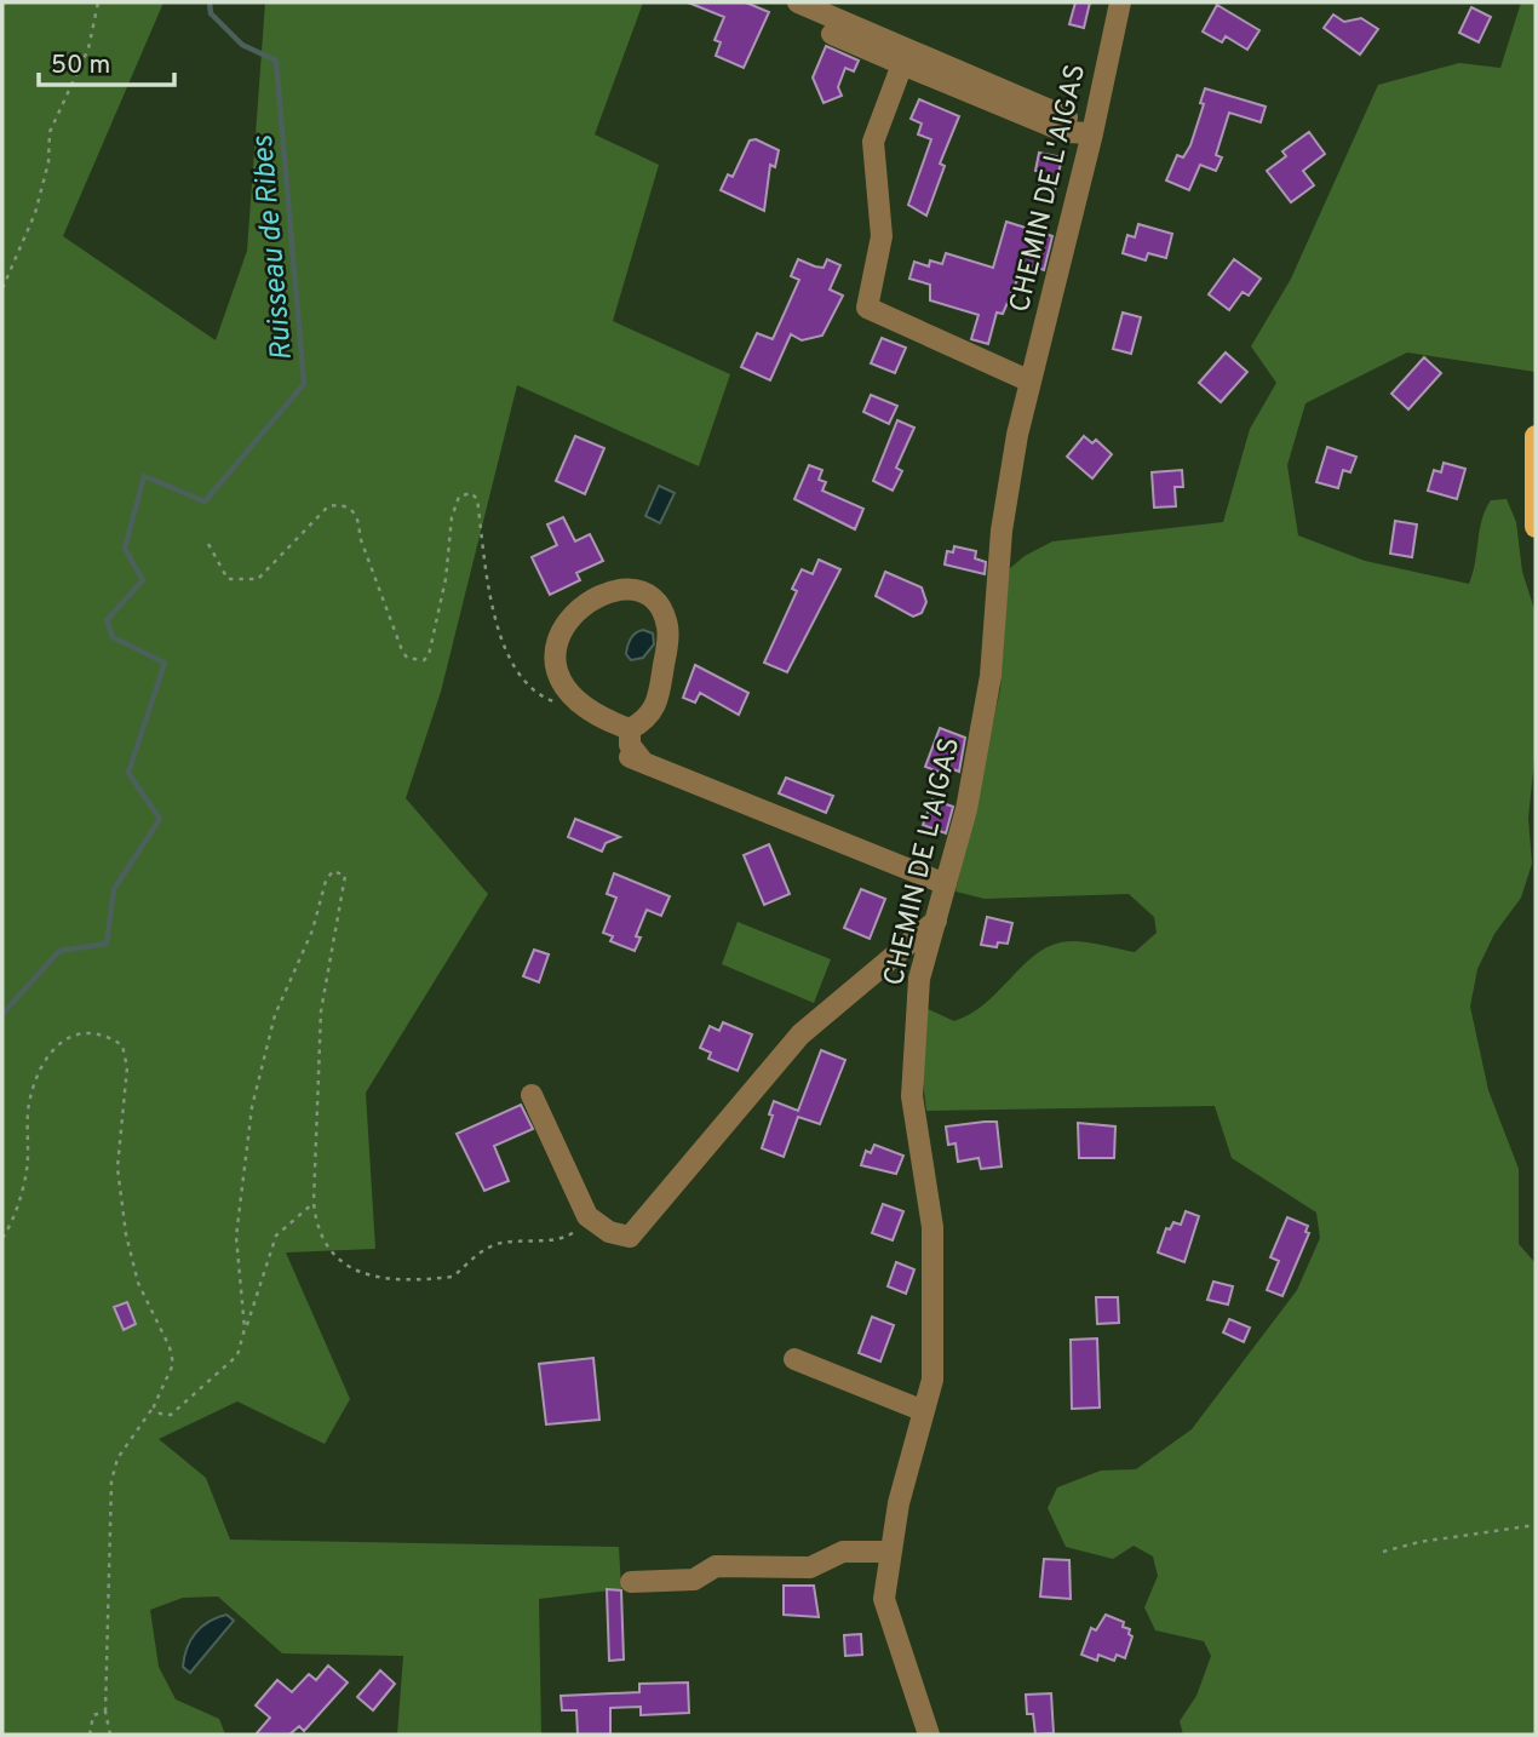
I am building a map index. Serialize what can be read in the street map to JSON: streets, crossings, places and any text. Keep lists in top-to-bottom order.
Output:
{
  "streets": {
    "street": ["CHEMIN DE L'AIGAS"]
  },
  "water": ["Ruisseau de Ribes"],
  "scale_bar": "50 m"
}
